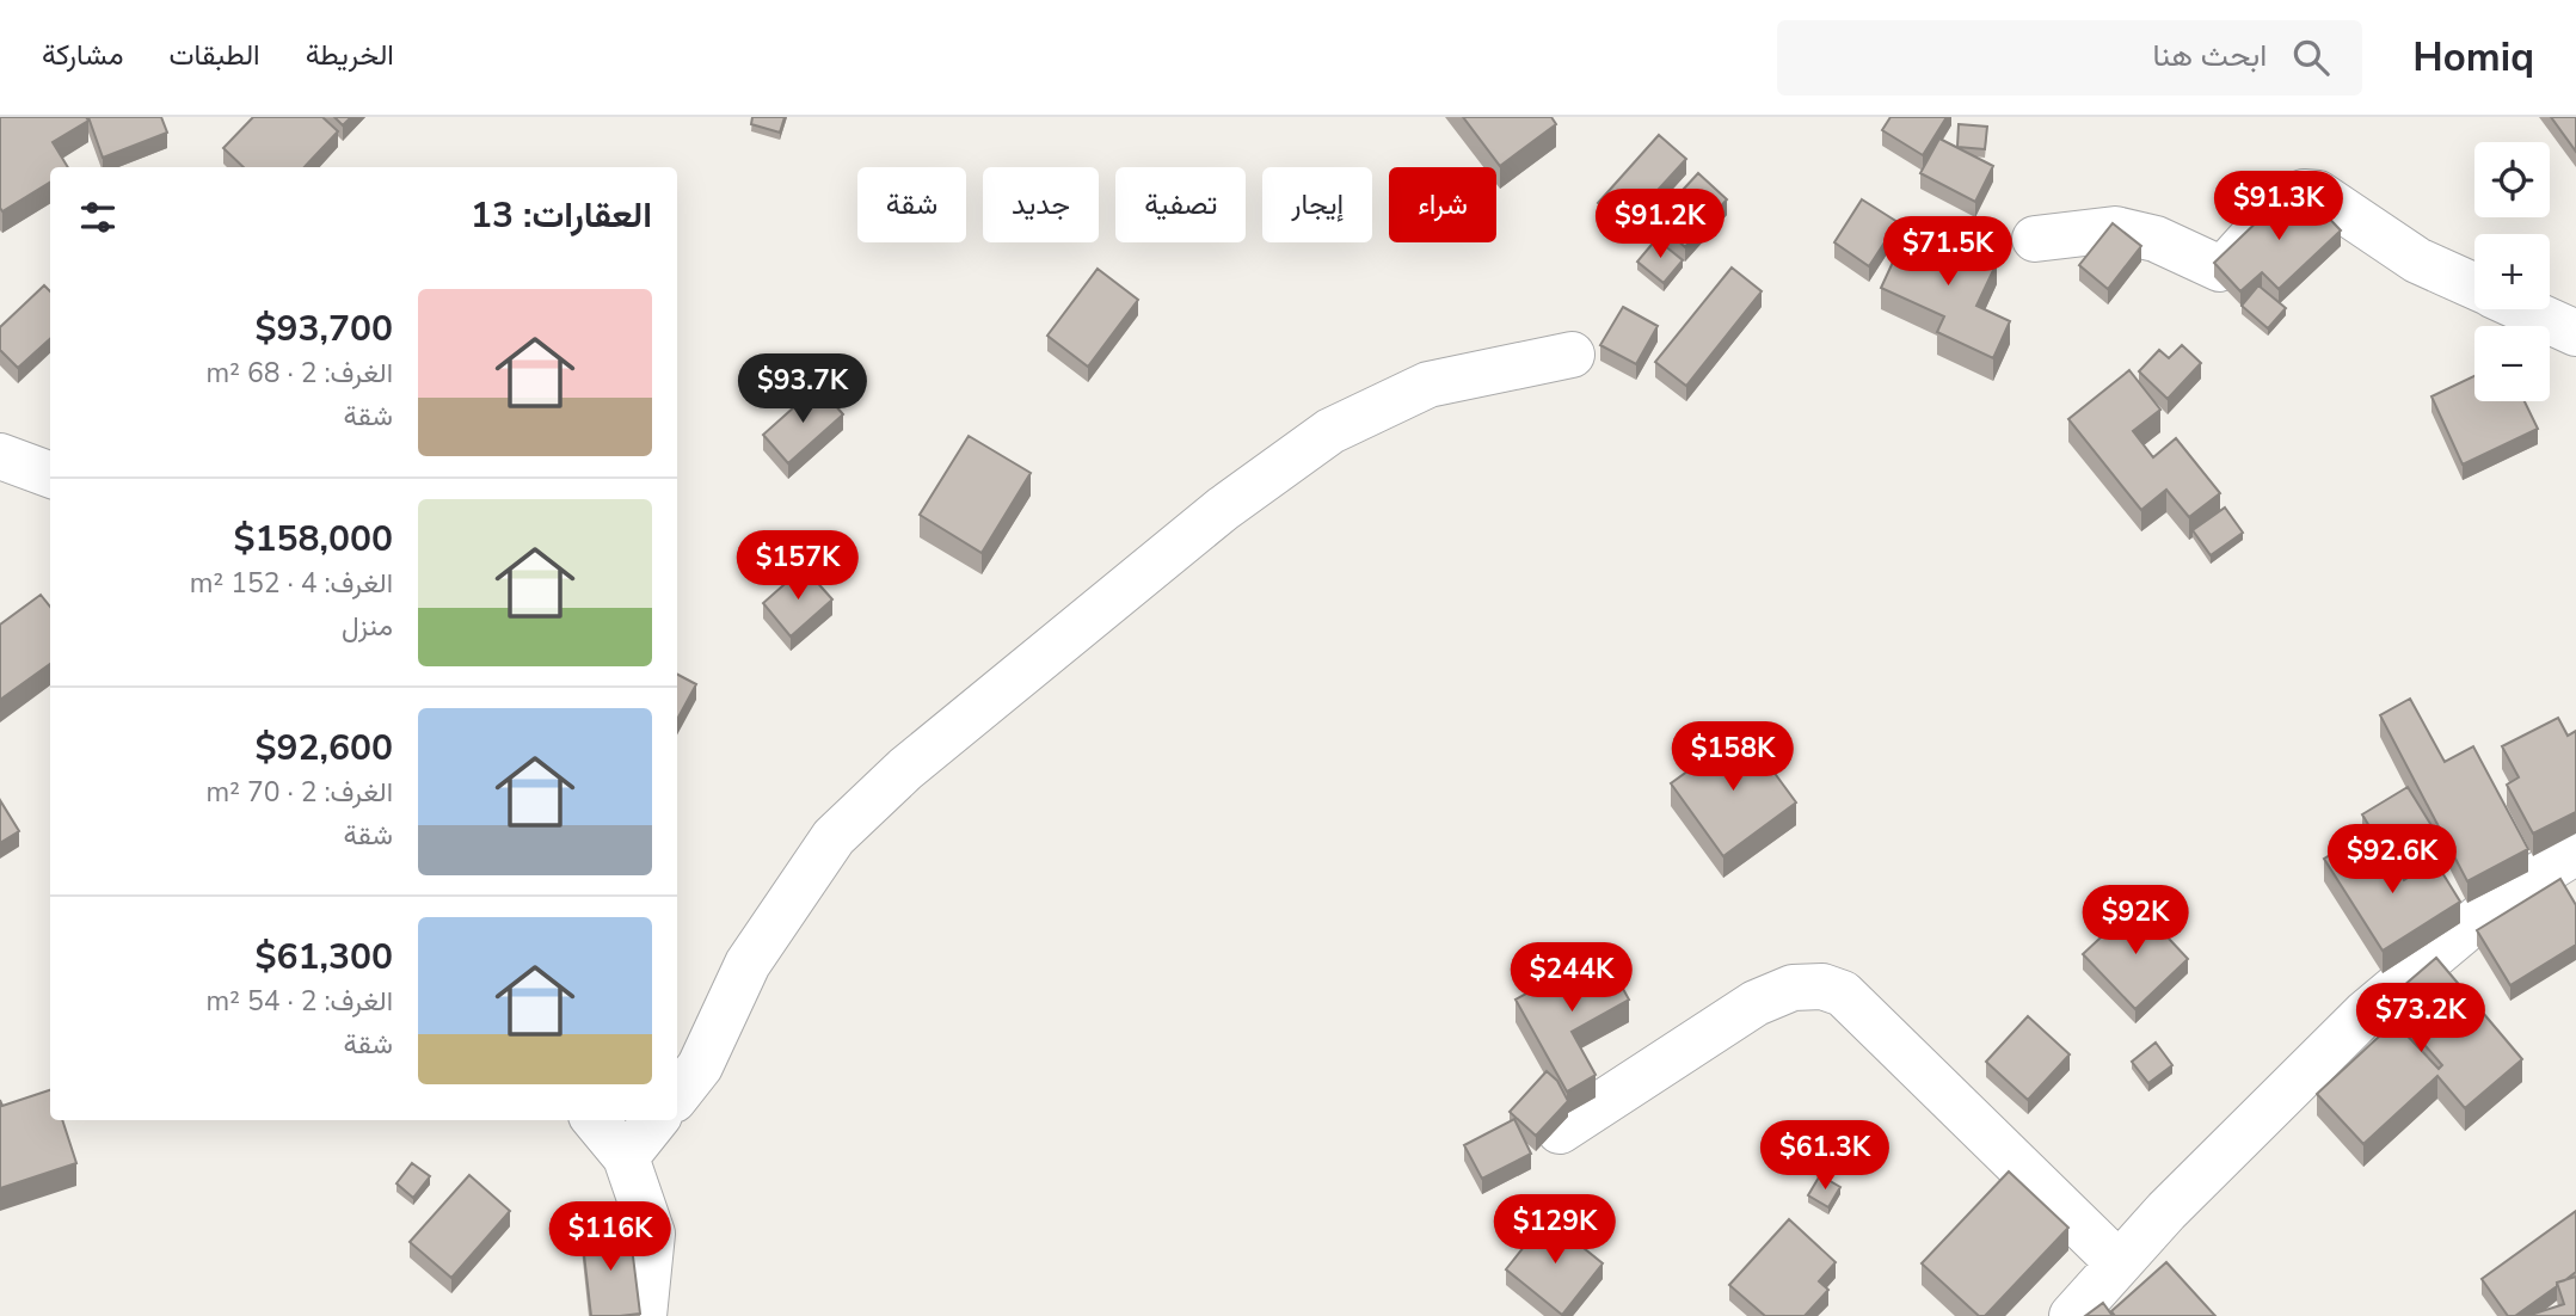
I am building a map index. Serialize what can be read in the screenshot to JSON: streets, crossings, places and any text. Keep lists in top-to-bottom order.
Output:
{
  "page": {
    "header": "Homiq",
    "search": "ابحث هنا",
    "nav": ["الخريطة", "الطبقات", "مشاركة"],
    "map_buttons": ["+", "−"],
    "chip": [
      "شراء",
      "إيجار",
      "تصفية",
      "جديد",
      "شقة"
    ],
    "heading": "العقارات: 13",
    "price": [
      "$91.3K",
      "$91.2K",
      "$71.5K",
      "$93.7K",
      "$157K",
      "$158K",
      "$92.6K",
      "$92K",
      "$244K",
      "$73.2K",
      "$61.3K",
      "$129K",
      "$116K"
    ],
    "list": [
      {
        "name": "$93,700",
        "note": "الغرف: 2 · 68 m² · شقة"
      },
      {
        "name": "$158,000",
        "note": "الغرف: 4 · 152 m² · منزل"
      },
      {
        "name": "$92,600",
        "note": "الغرف: 2 · 70 m² · شقة"
      },
      {
        "name": "$61,300",
        "note": "الغرف: 2 · 54 m² · شقة"
      }
    ]
  }
}
